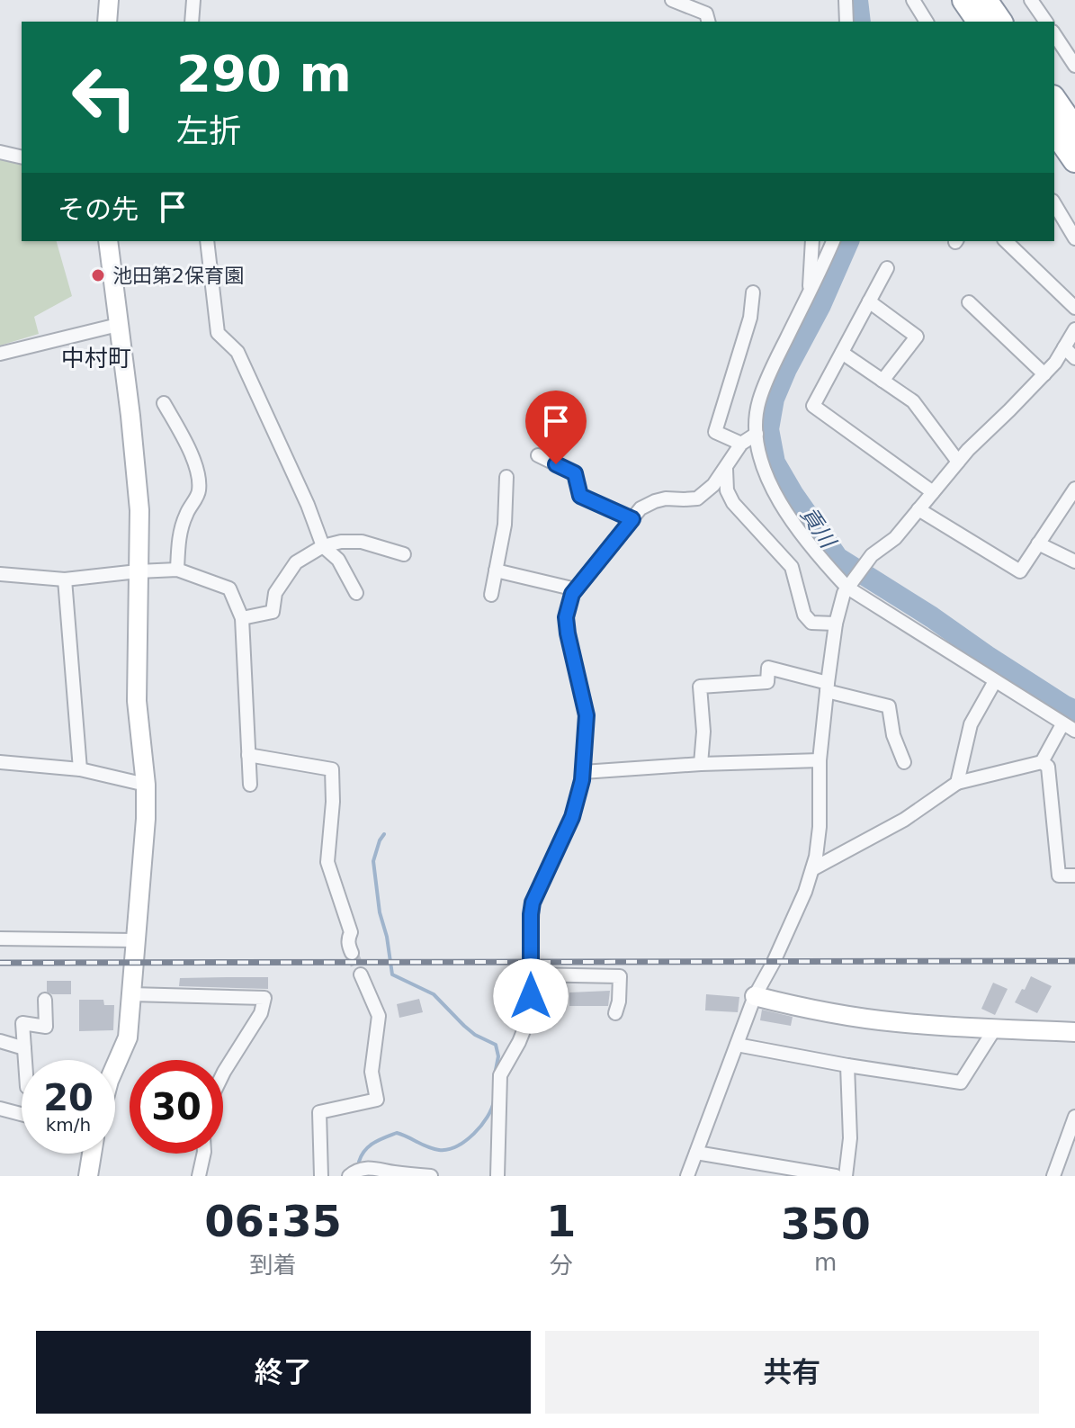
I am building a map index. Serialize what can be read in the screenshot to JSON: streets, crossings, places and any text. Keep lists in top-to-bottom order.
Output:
{
  "districts": ["中村町"],
  "water": ["貢川"],
  "places": ["池田第2保育園"],
  "page": {
    "turn": ["290 m", "左折"],
    "then": "その先",
    "speed": "20 km/h",
    "limit": "30",
    "eta": [
      "06:35",
      "到着",
      "1",
      "分",
      "350",
      "m"
    ],
    "buttons": ["終了", "共有"]
  }
}
